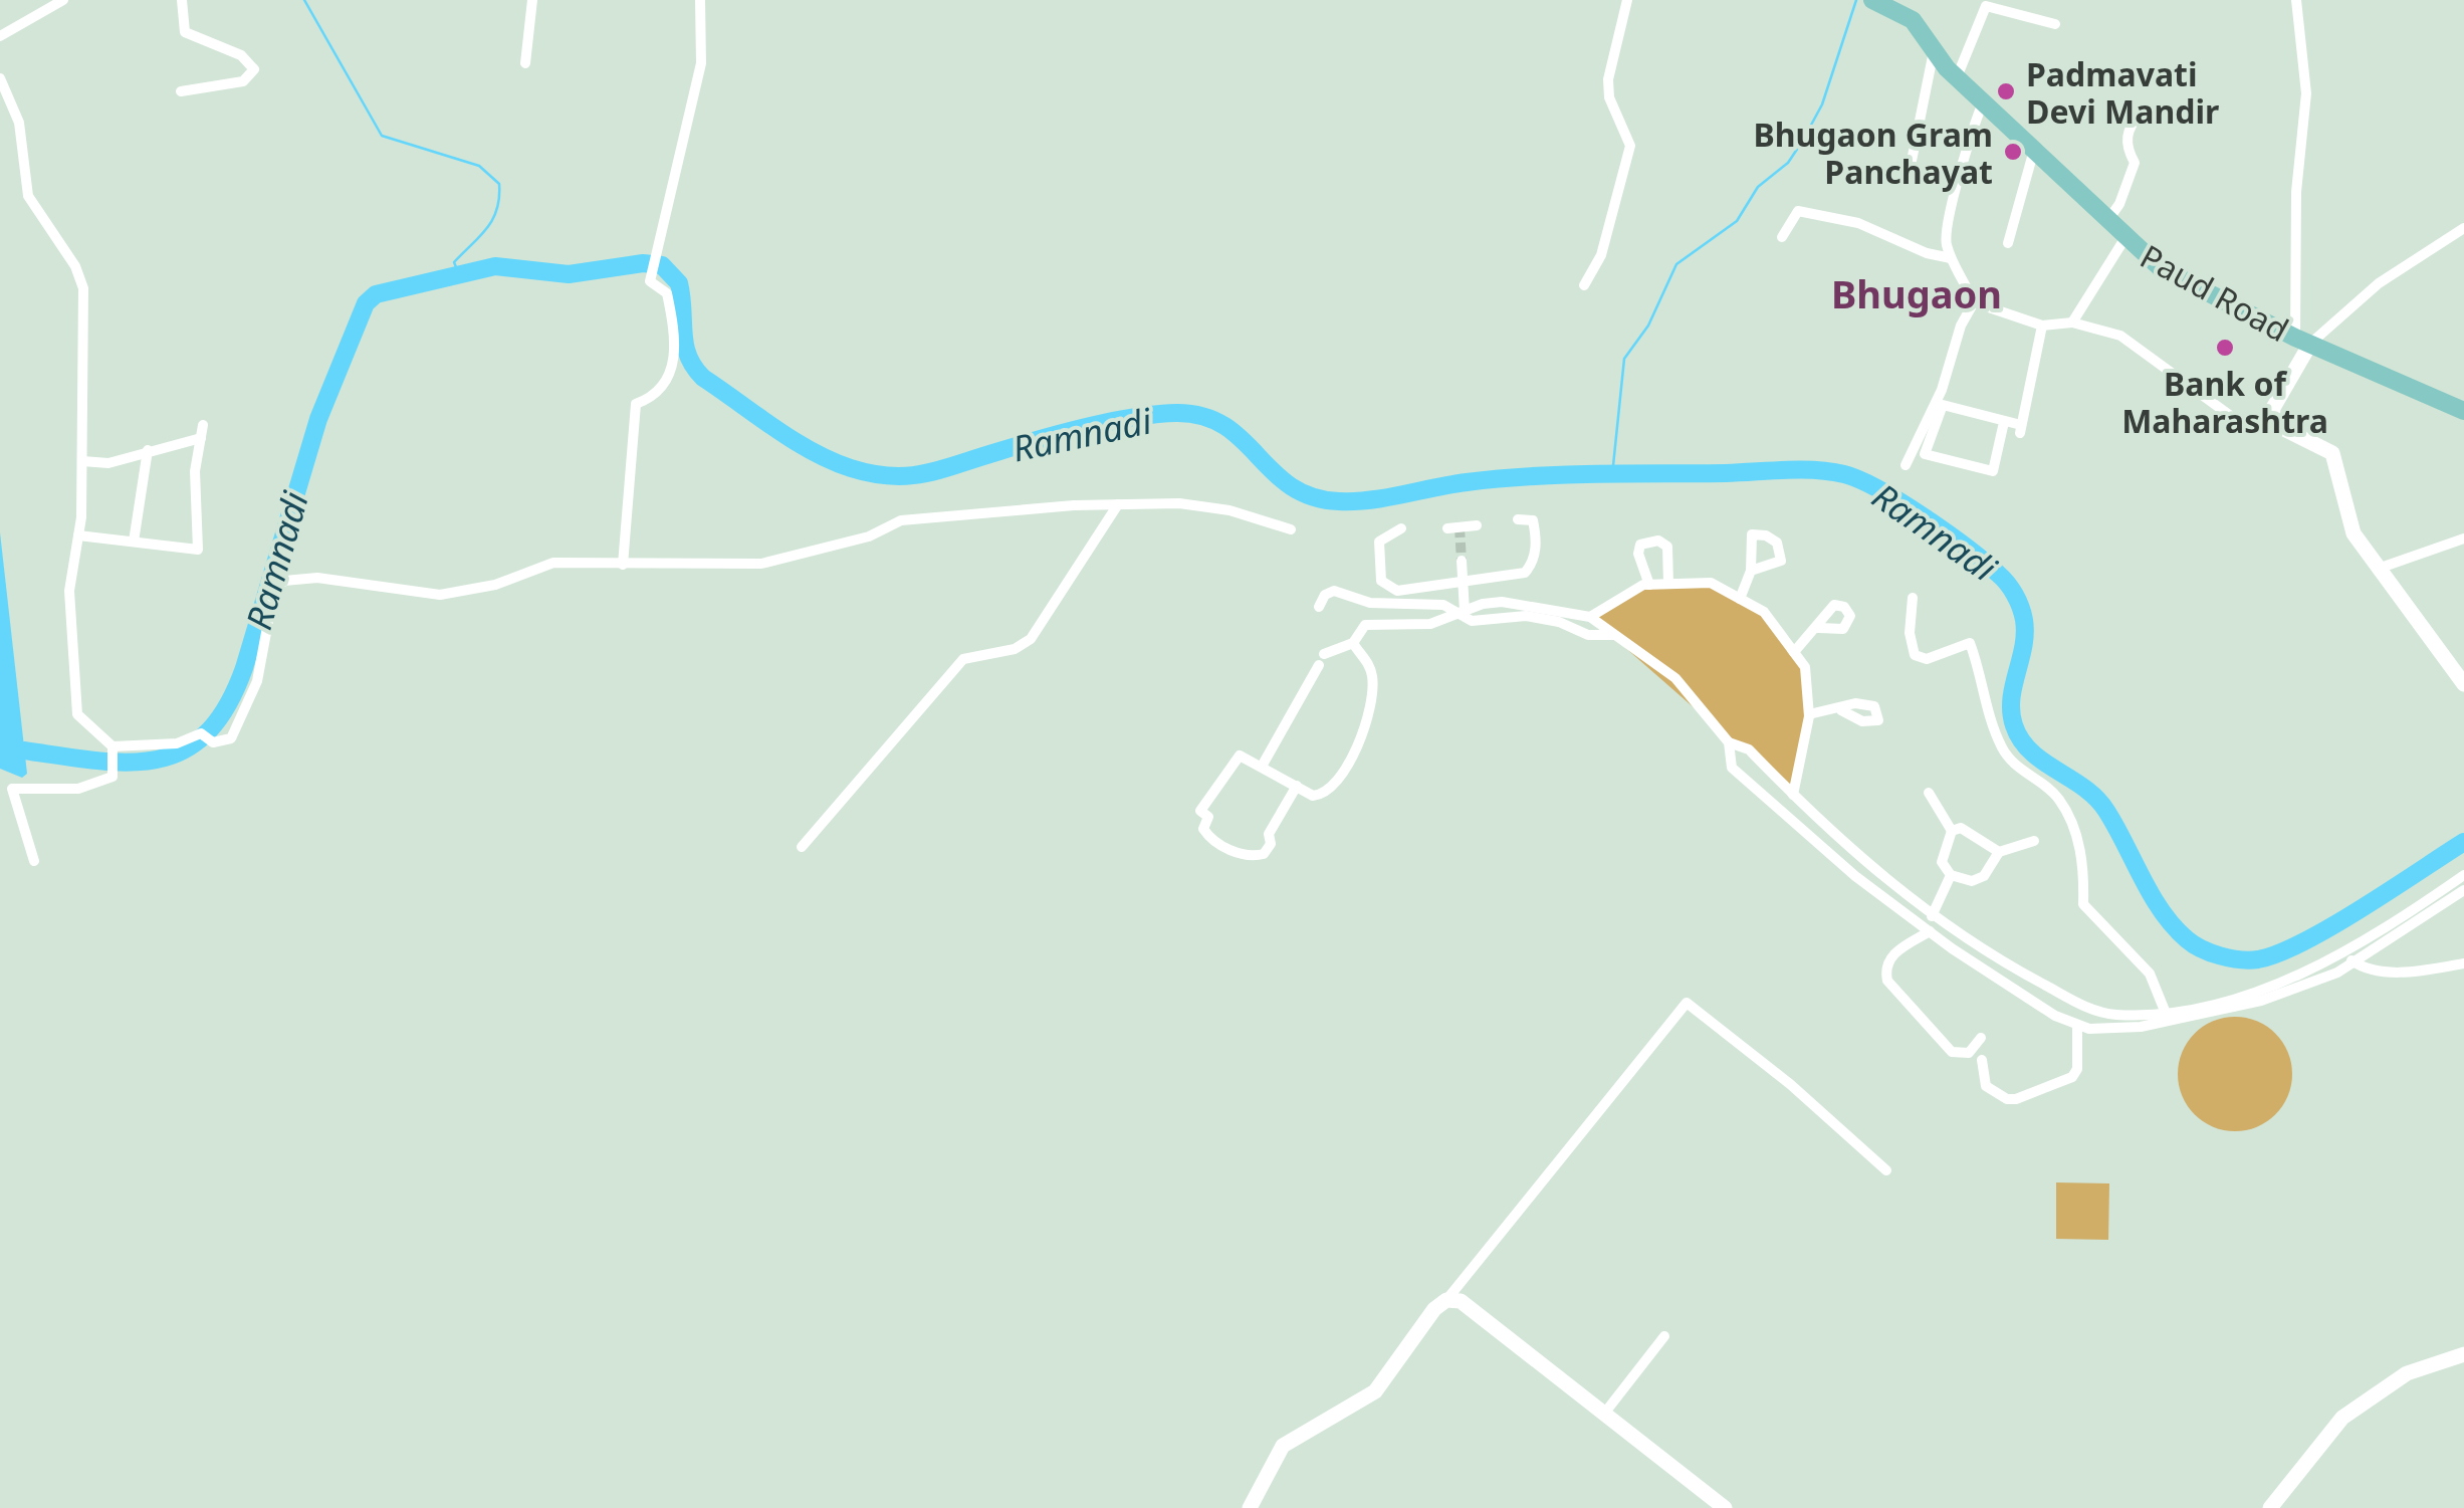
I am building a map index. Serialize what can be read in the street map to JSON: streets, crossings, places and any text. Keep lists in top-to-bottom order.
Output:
{
  "streets": {
    "main road": ["Paud Road"]
  },
  "districts": ["Bhugaon"],
  "water": ["Ramnadi"],
  "places": ["Padmavati Devi Mandir", "Bhugaon Gram Panchayat", "Bank of Maharashtra"]
}
